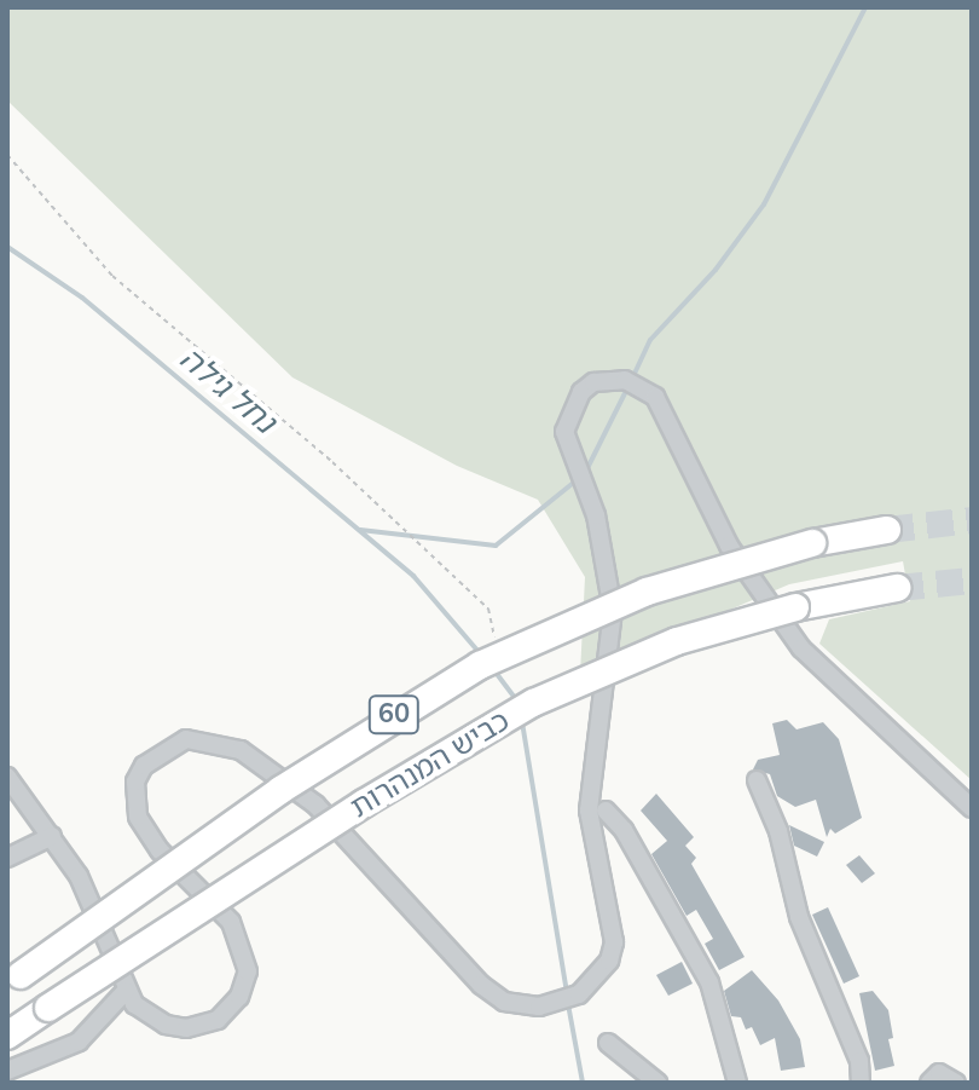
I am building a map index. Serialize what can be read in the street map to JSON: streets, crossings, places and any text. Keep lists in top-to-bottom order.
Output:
{
  "streets": {
    "highway": ["60", "כביש המנהרות"]
  },
  "water": ["נחל גילה"]
}
